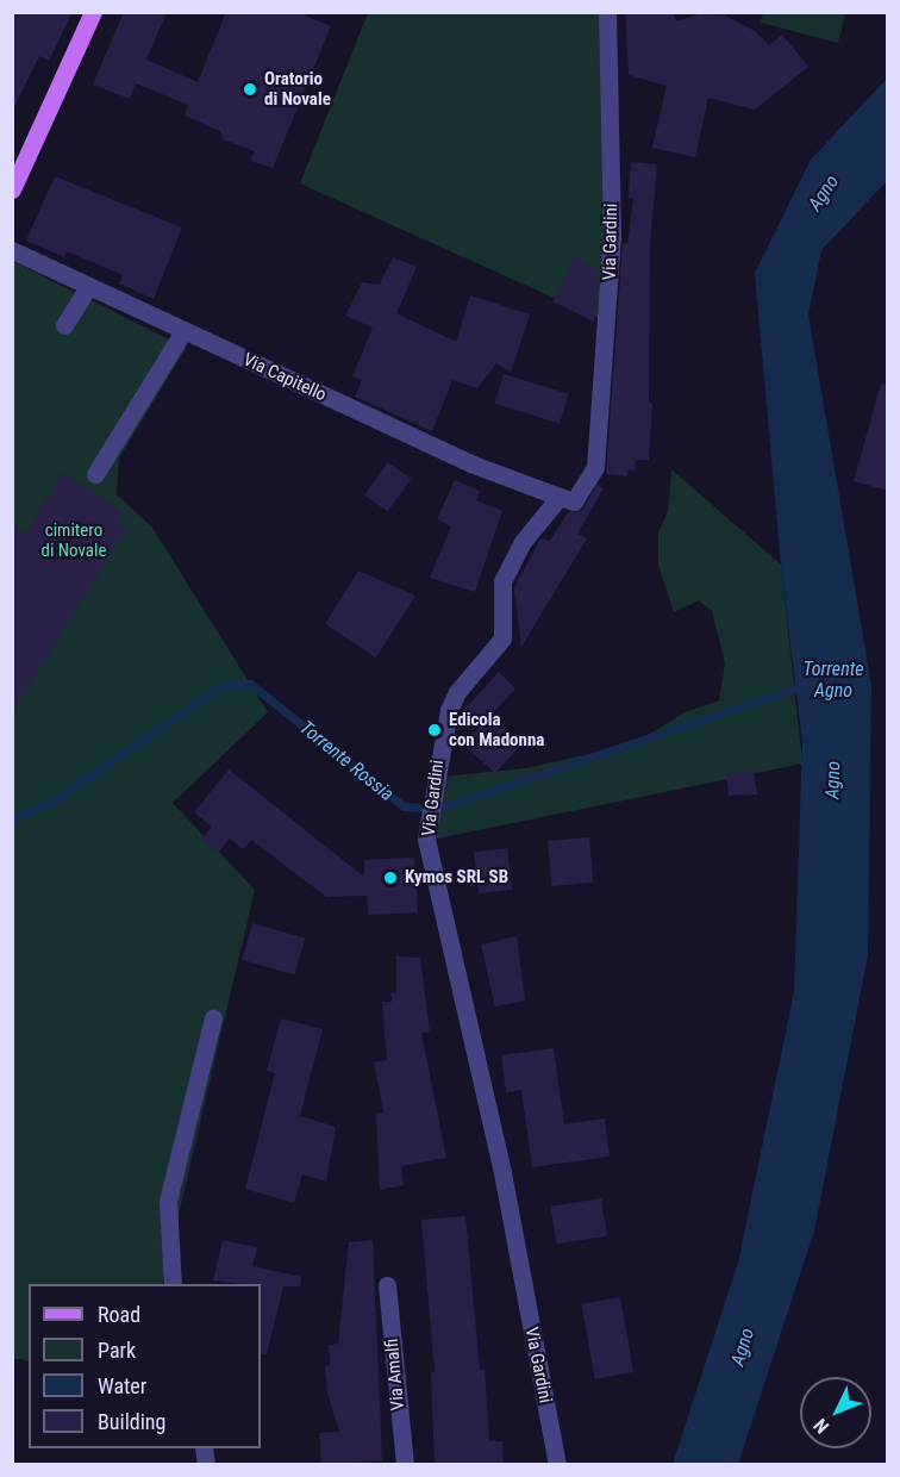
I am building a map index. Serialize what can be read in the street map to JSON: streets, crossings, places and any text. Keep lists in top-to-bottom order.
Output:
{
  "streets": {
    "street": ["Via Gardini", "Via Capitello", "Via Amalfi"]
  },
  "crossings": [
    ["Via Gardini", "Via Capitello"]
  ],
  "water": ["Agno", "Torrente Agno", "Torrente Rossia"],
  "parks": ["cimitero di Novale"],
  "places": ["Oratorio di Novale", "Edicola con Madonna", "Kymos SRL SB"],
  "legend": [
    "Road",
    "Park",
    "Water",
    "Building"
  ],
  "north": "bottom left"
}
